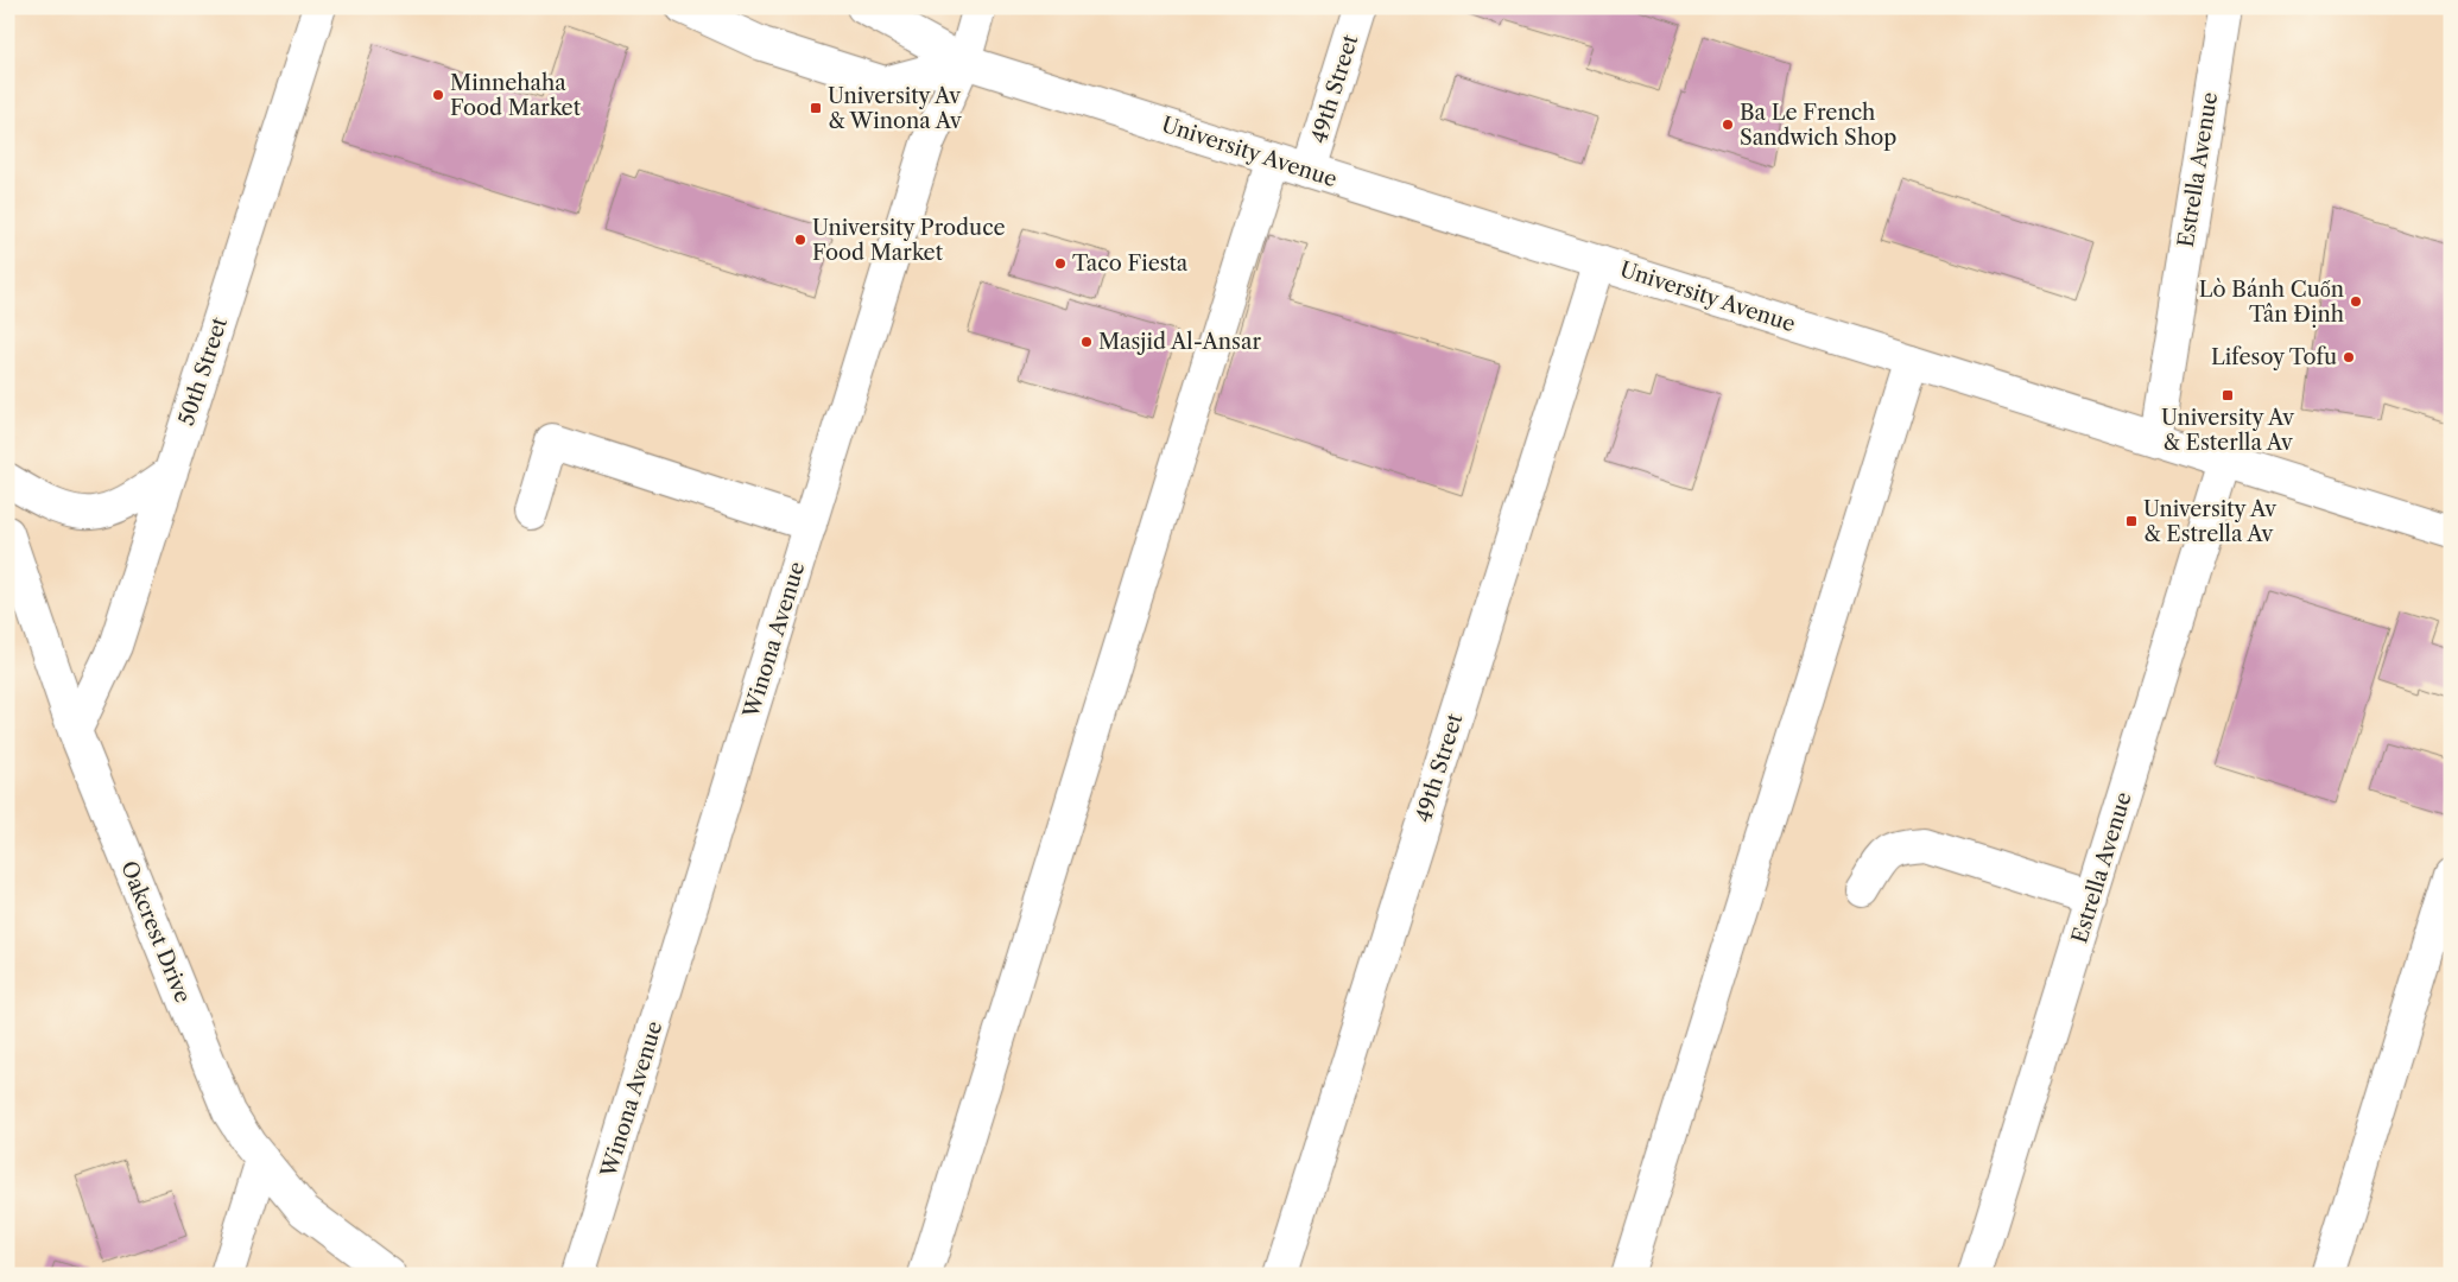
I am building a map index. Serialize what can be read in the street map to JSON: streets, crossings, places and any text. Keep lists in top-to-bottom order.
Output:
{
  "streets": {
    "street": [
      "49th Street",
      "University Avenue",
      "Estrella Avenue",
      "50th Street",
      "Winona Avenue",
      "Oakcrest Drive"
    ]
  },
  "crossings": [
    ["49th Street", "University Avenue"],
    ["University Avenue", "Estrella Avenue"],
    ["University Avenue", "Winona Avenue"],
    ["50th Street", "Oakcrest Drive"]
  ],
  "places": {
    "other": [
      "Minnehaha Food Market",
      "Ba Le French Sandwich Shop",
      "University Produce Food Market",
      "Taco Fiesta",
      "Lò Bánh Cuốn Tân Định",
      "Masjid Al-Ansar",
      "Lifesoy Tofu"
    ],
    "transit": ["University Av & Winona Av", "University Av & Esterlla Av", "University Av & Estrella Av"]
  }
}
